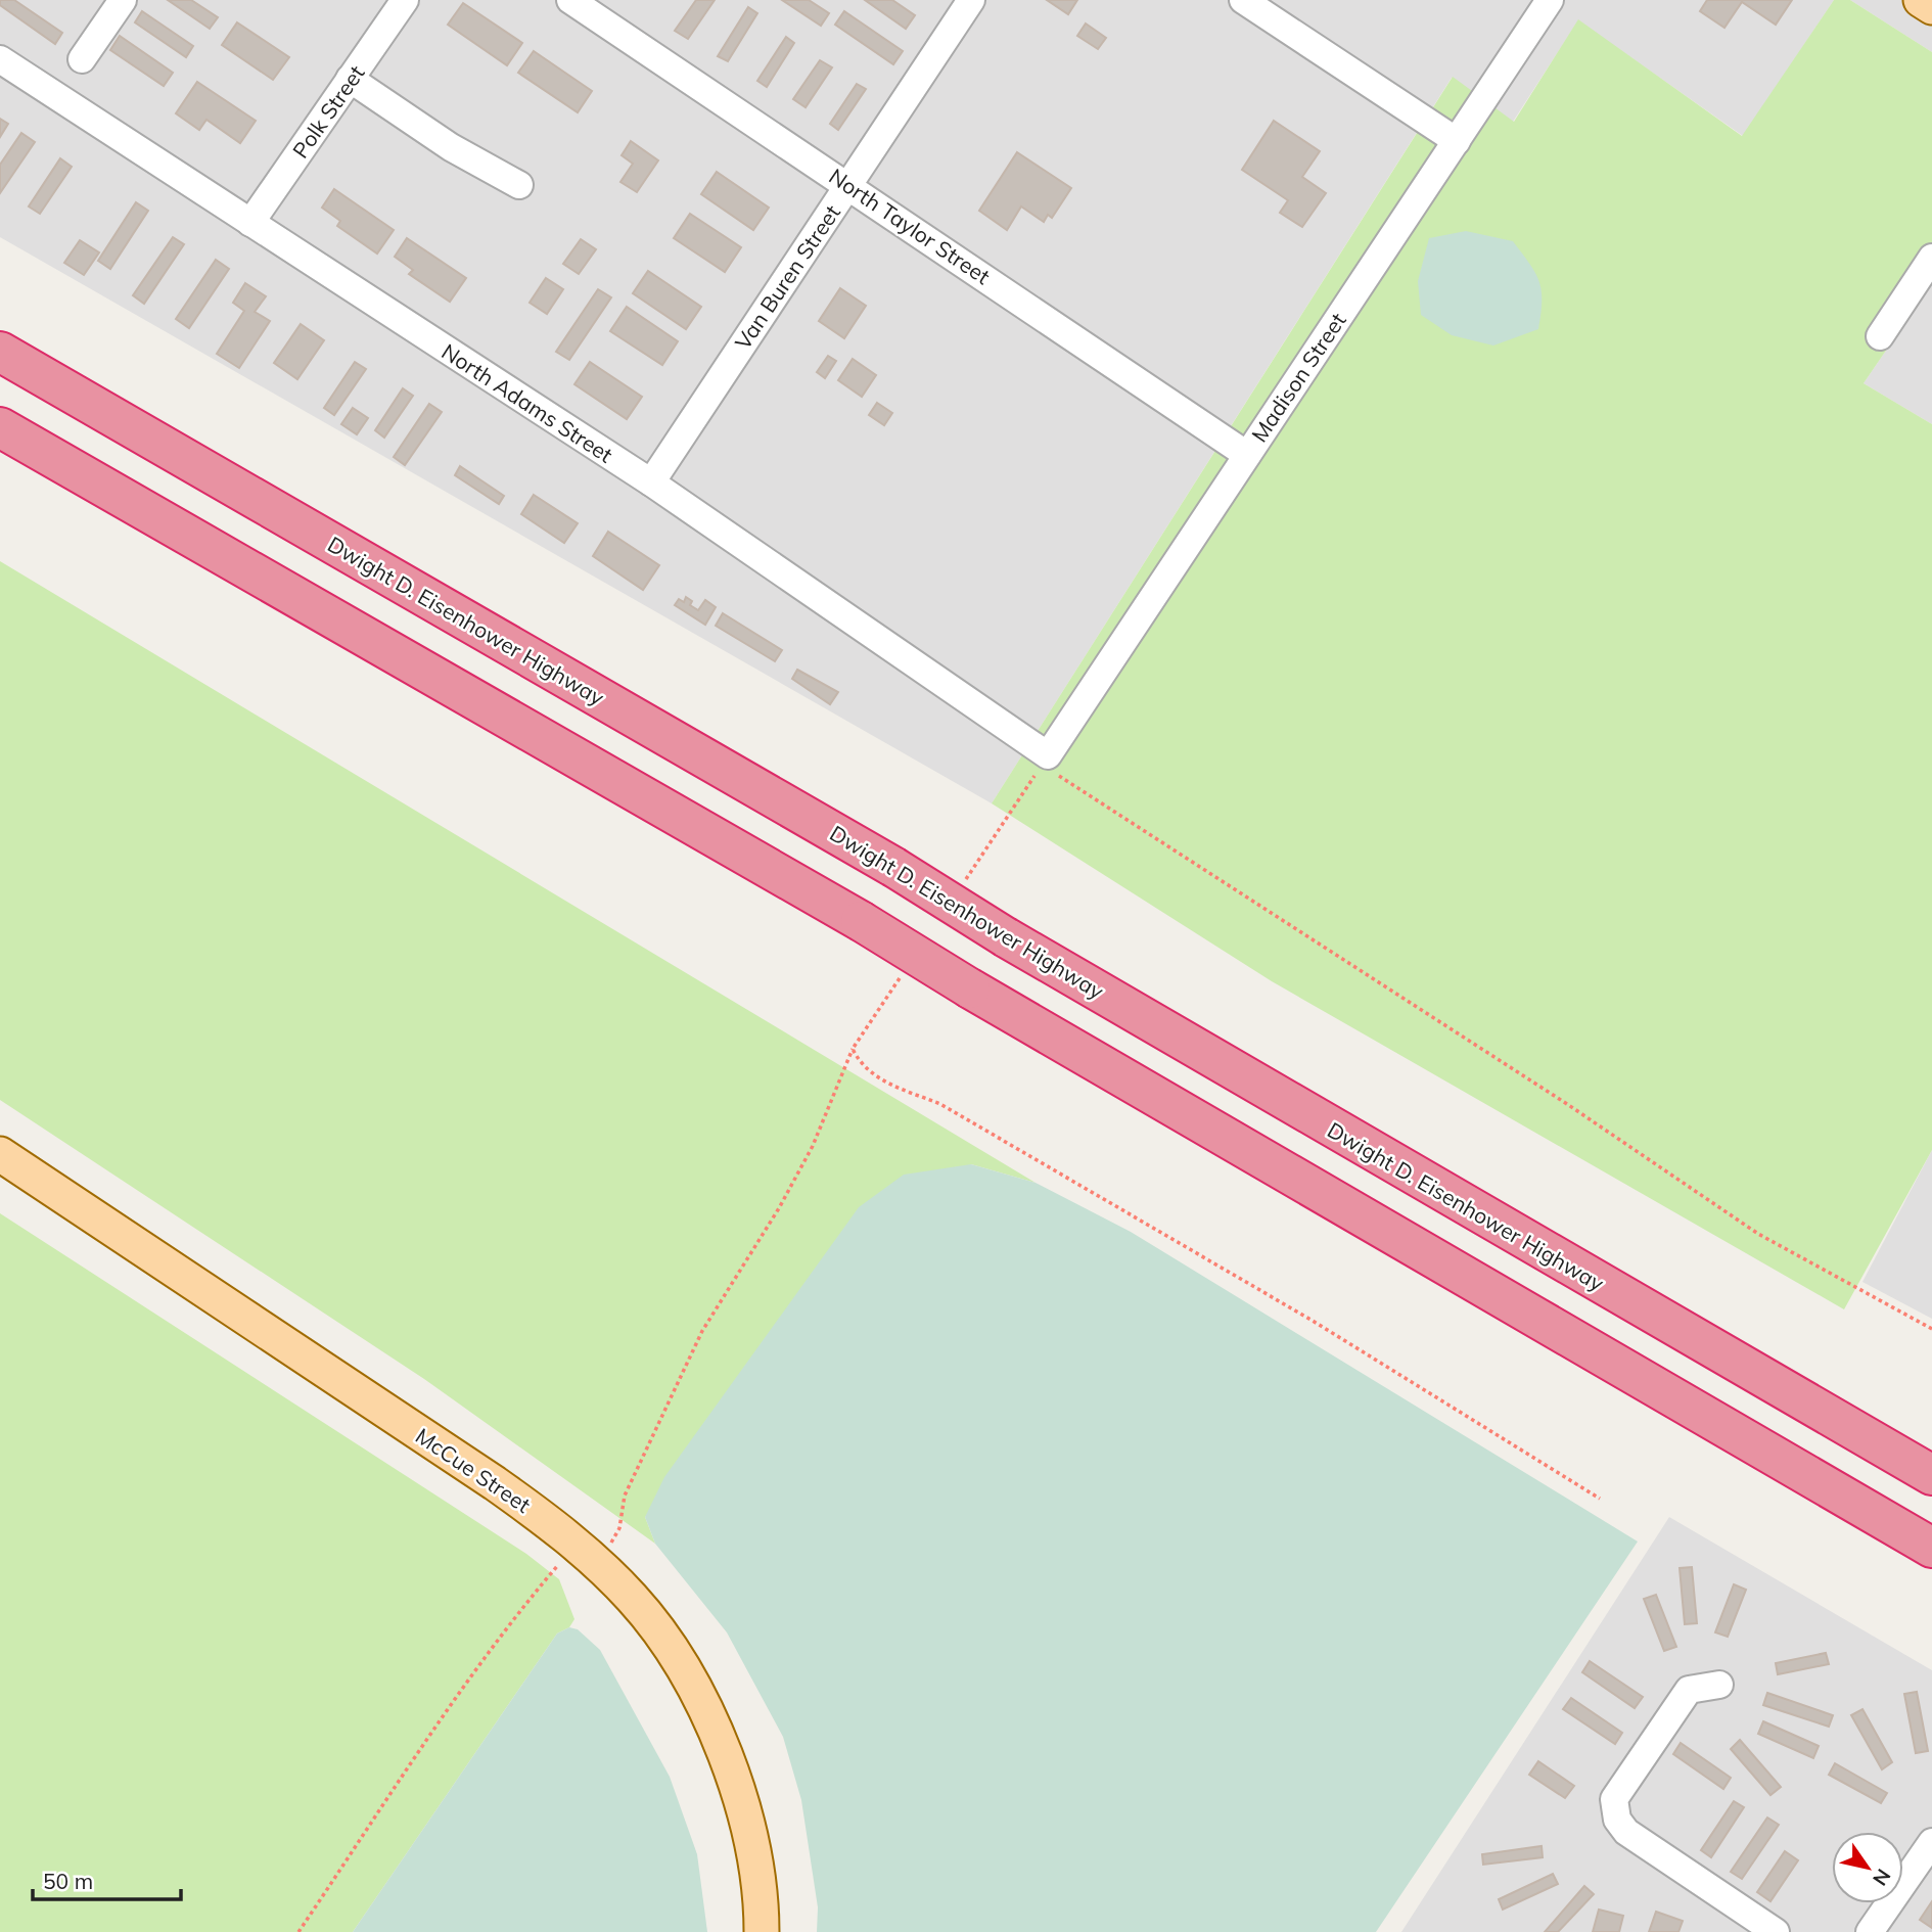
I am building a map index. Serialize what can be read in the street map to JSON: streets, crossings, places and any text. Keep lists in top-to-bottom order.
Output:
{
  "streets": {
    "highway": ["Dwight D. Eisenhower Highway"],
    "main road": ["McCue Street"],
    "street": [
      "Polk Street",
      "North Taylor Street",
      "Van Buren Street",
      "Madison Street",
      "North Adams Street"
    ]
  },
  "crossings": [
    ["Polk Street", "North Adams Street"],
    ["North Taylor Street", "Van Buren Street"],
    ["North Taylor Street", "Madison Street"],
    ["Van Buren Street", "North Adams Street"],
    ["Madison Street", "North Adams Street"]
  ],
  "scale_bar": "50 m",
  "north": "bottom right"
}
